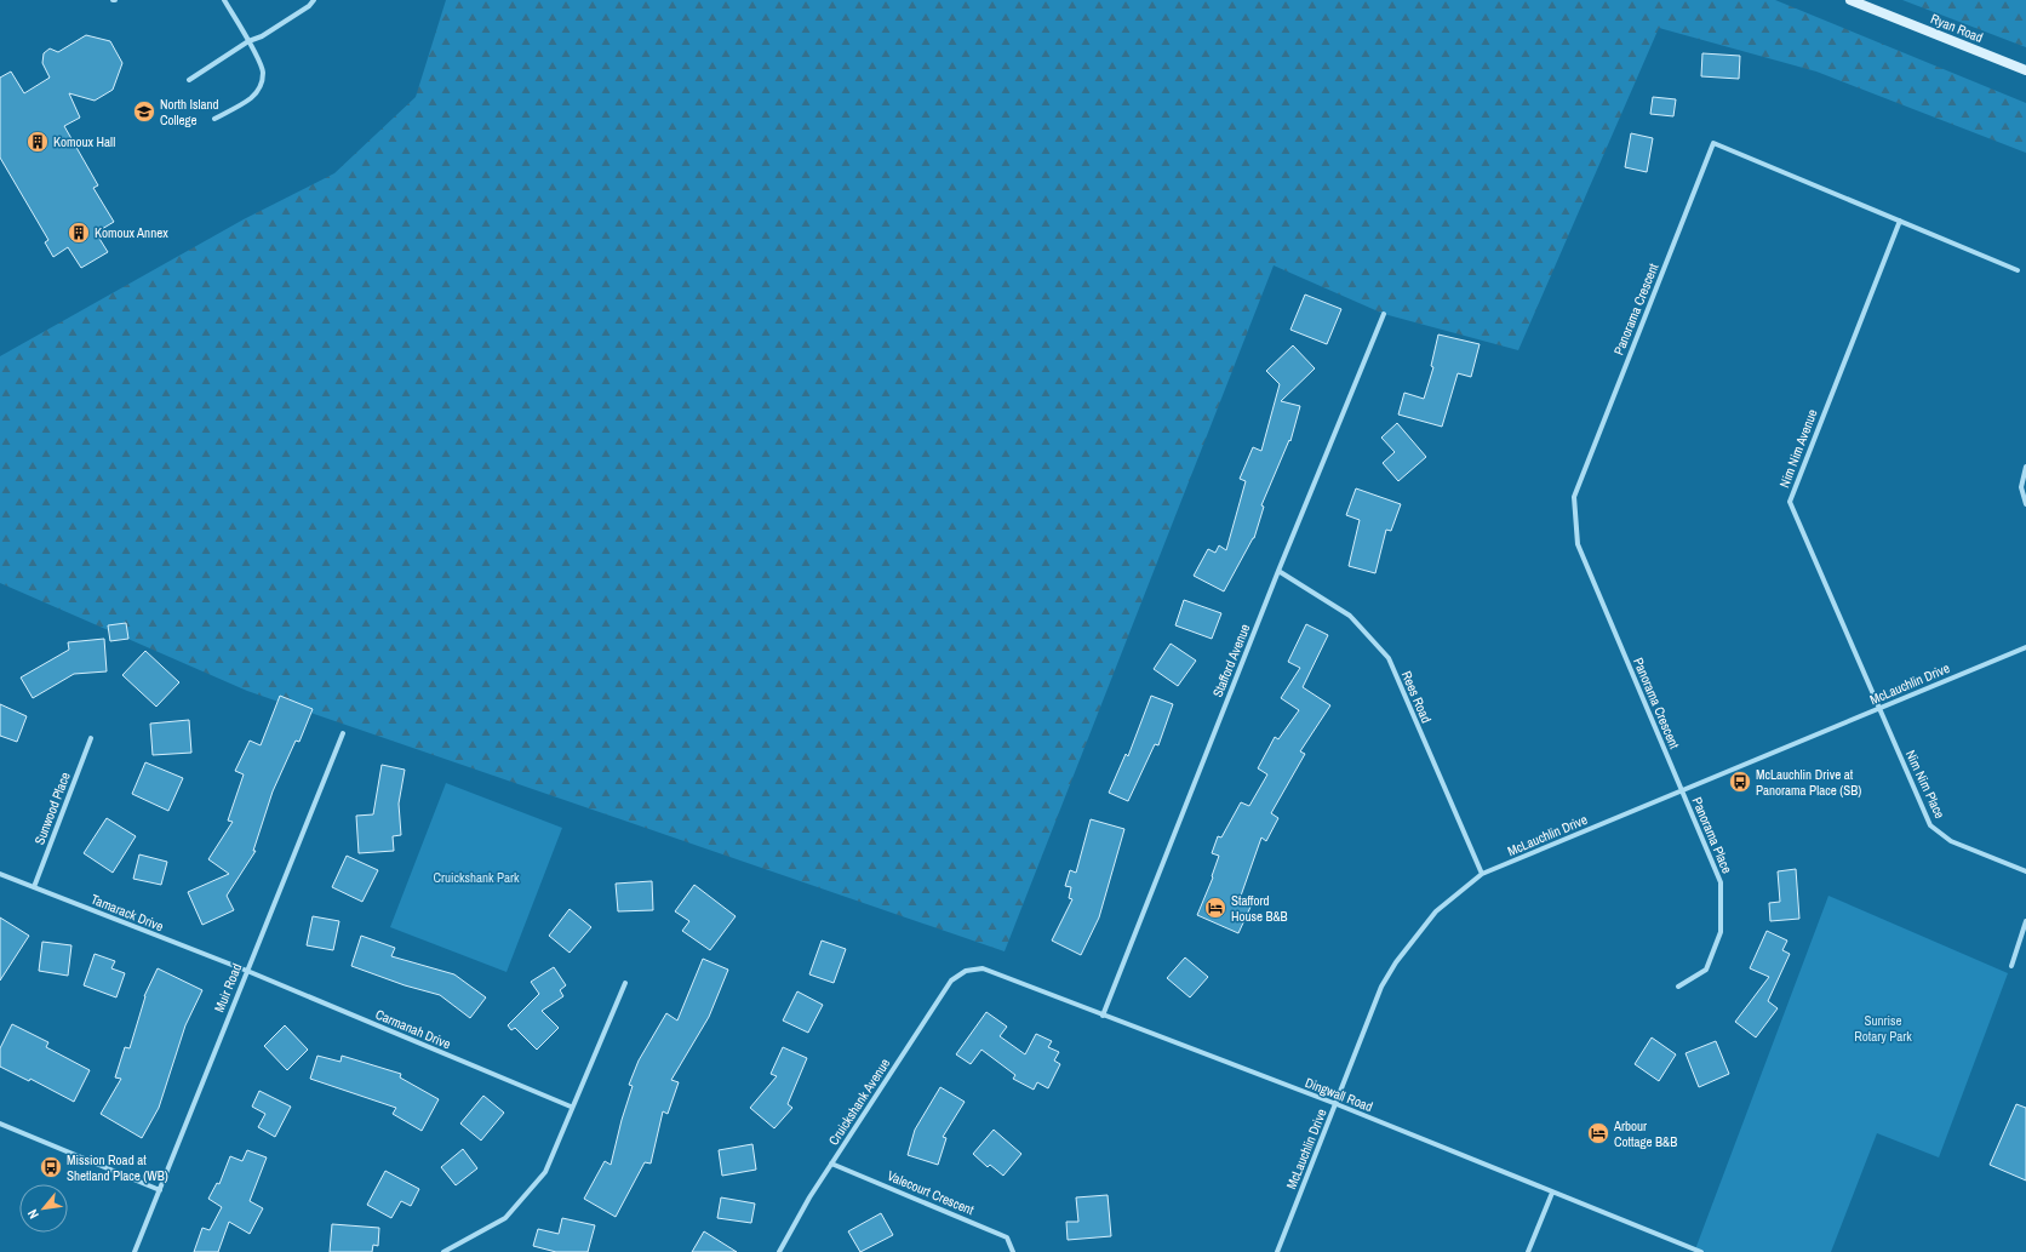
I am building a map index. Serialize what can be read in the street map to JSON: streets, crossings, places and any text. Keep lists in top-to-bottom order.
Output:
{
  "streets": {
    "main road": ["Ryan Road"],
    "street": [
      "Panorama Crescent",
      "Nim Nim Avenue",
      "Stafford Avenue",
      "McLauchlin Drive",
      "Rees Road",
      "Nim Nim Place",
      "Sunwood Place",
      "Panorama Place",
      "Tamarack Drive",
      "Muir Road",
      "Carmanah Drive",
      "Dingwall Road",
      "Cruickshank Avenue",
      "Valecourt Crescent"
    ]
  },
  "crossings": [
    ["Panorama Crescent", "Nim Nim Avenue"],
    ["Panorama Crescent", "McLauchlin Drive"],
    ["Panorama Crescent", "Panorama Place"],
    ["Nim Nim Avenue", "McLauchlin Drive"],
    ["Nim Nim Avenue", "Nim Nim Place"],
    ["Stafford Avenue", "Rees Road"],
    ["Stafford Avenue", "Dingwall Road"],
    ["McLauchlin Drive", "Rees Road"],
    ["McLauchlin Drive", "Nim Nim Place"],
    ["McLauchlin Drive", "Panorama Place"],
    ["McLauchlin Drive", "Dingwall Road"],
    ["Sunwood Place", "Tamarack Drive"],
    ["Tamarack Drive", "Muir Road"],
    ["Tamarack Drive", "Carmanah Drive"],
    ["Muir Road", "Carmanah Drive"],
    ["Dingwall Road", "Cruickshank Avenue"],
    ["Cruickshank Avenue", "Valecourt Crescent"]
  ],
  "parks": ["Cruickshank Park", "Sunrise Rotary Park"],
  "places": {
    "school or university": ["North Island College"],
    "building": ["Komoux Hall", "Komoux Annex"],
    "bus stop": ["McLauchlin Drive at Panorama Place (SB)", "Mission Road at Shetland Place (WB)"],
    "hotel": ["Stafford House B&B", "Arbour Cottage B&B"]
  },
  "north": "bottom left"
}
